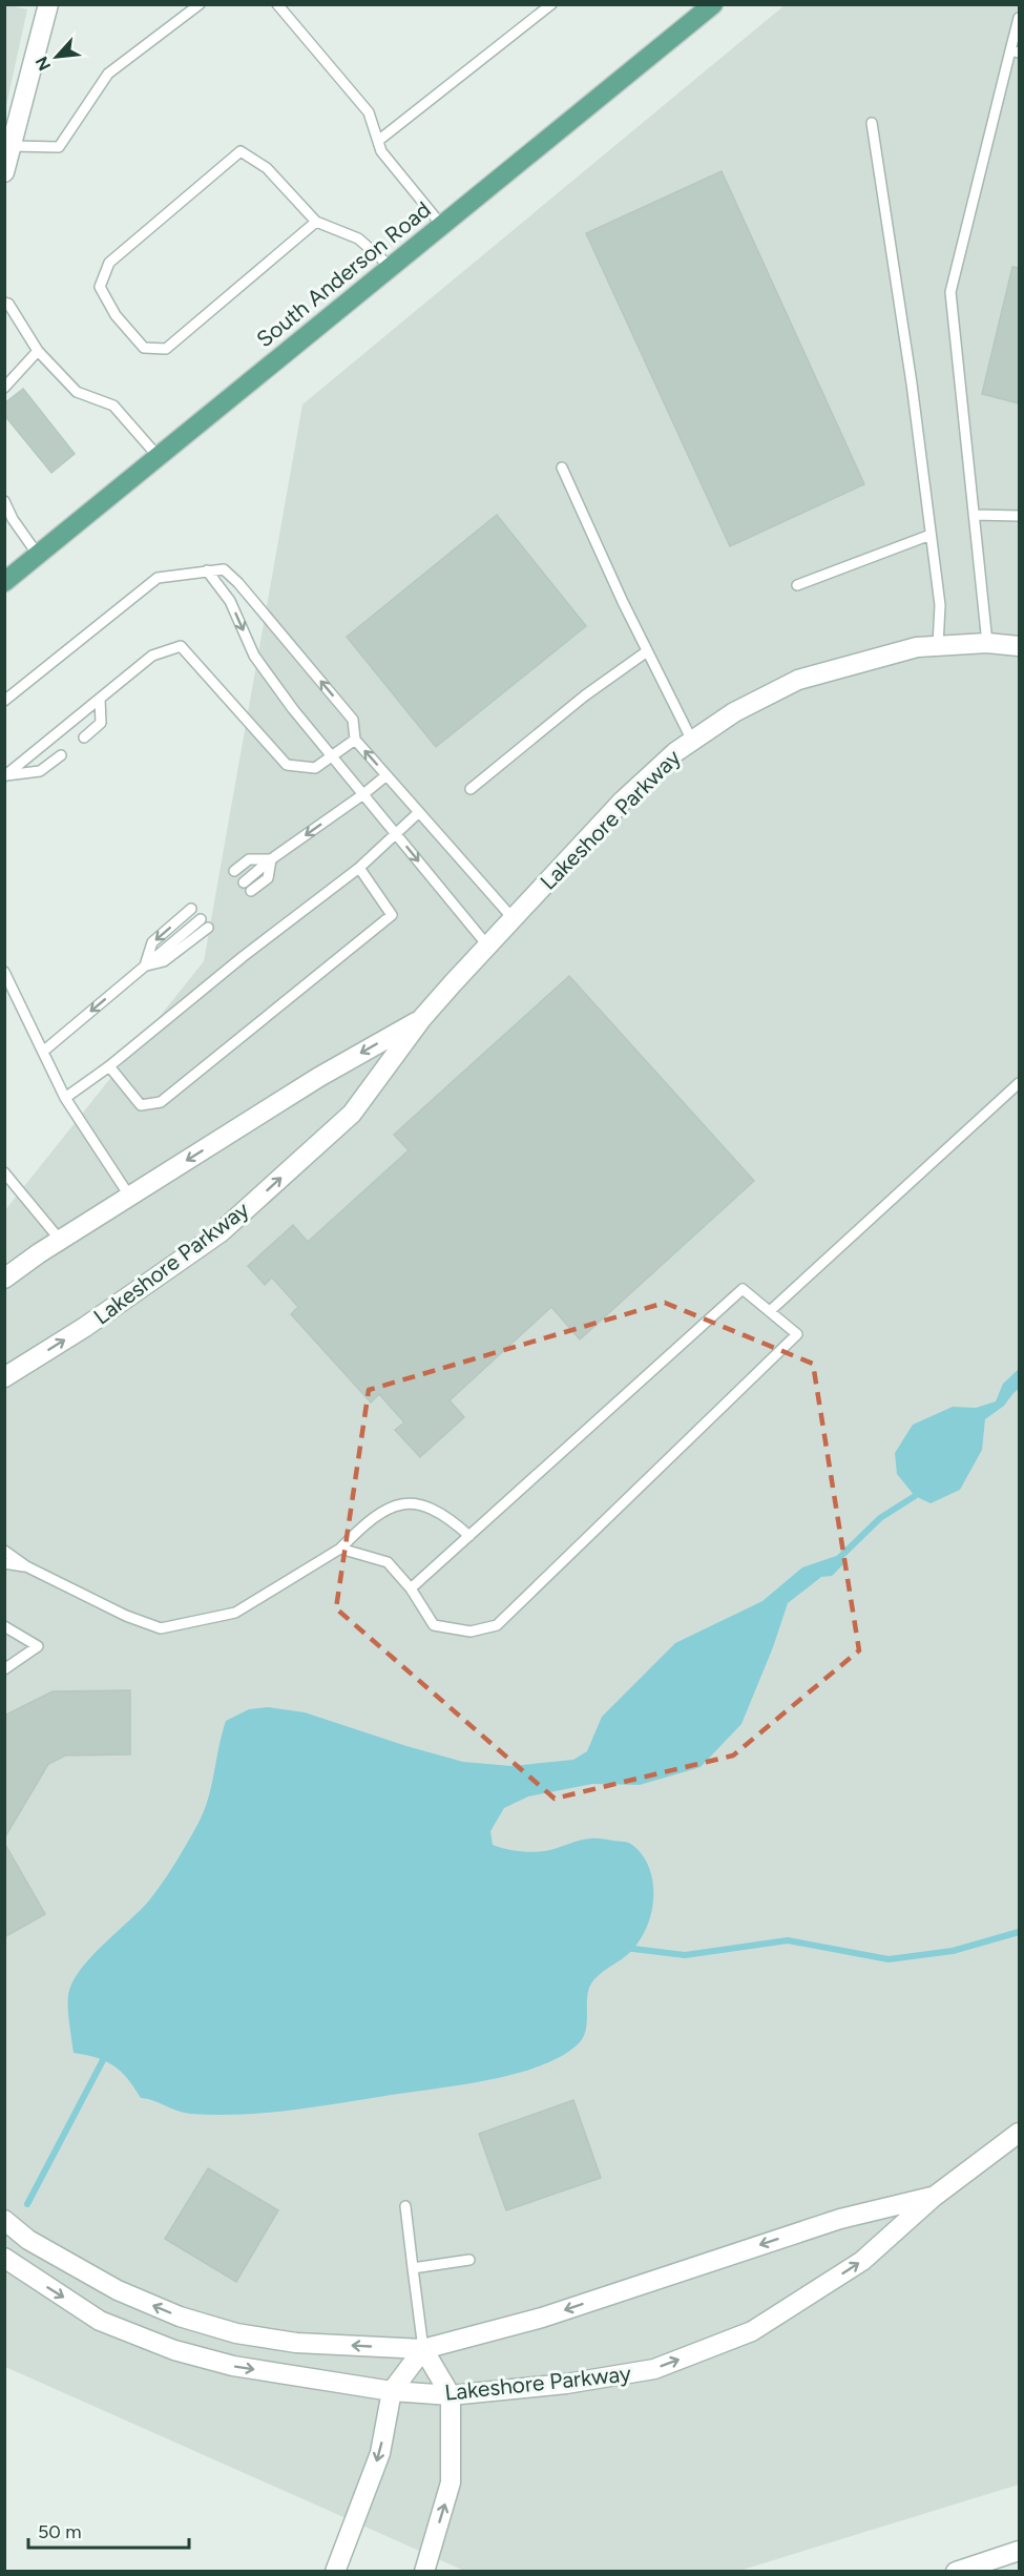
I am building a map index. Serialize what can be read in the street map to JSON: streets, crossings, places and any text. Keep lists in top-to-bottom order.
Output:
{
  "streets": {
    "main road": ["South Anderson Road"],
    "street": ["Lakeshore Parkway"]
  },
  "scale_bar": "50 m",
  "north": "bottom left"
}
